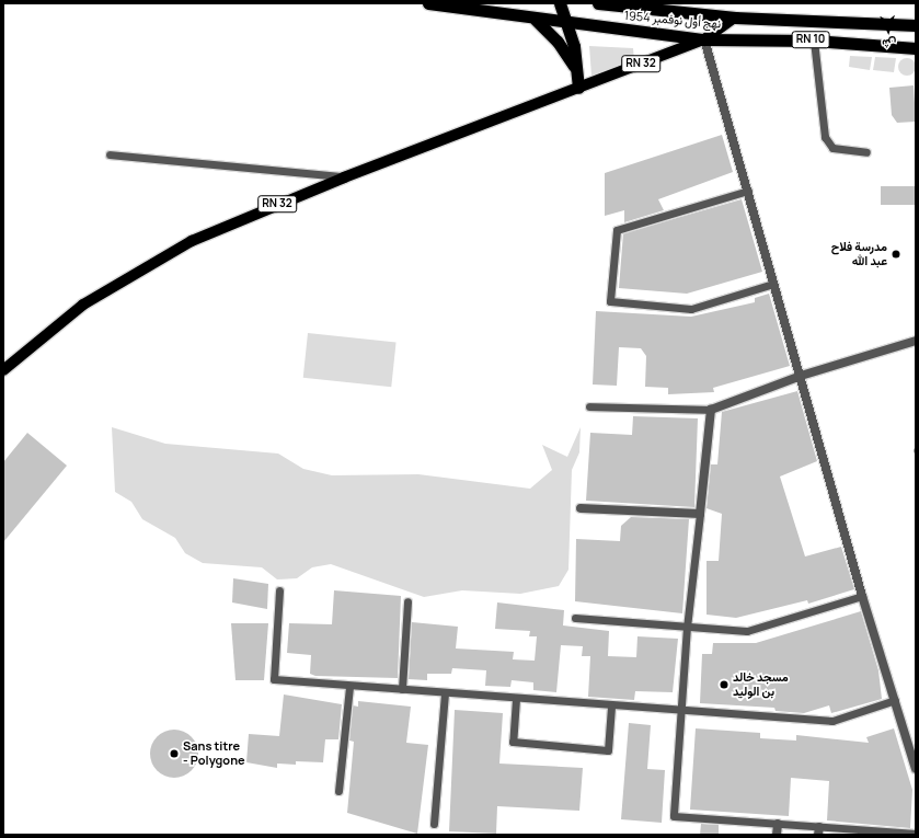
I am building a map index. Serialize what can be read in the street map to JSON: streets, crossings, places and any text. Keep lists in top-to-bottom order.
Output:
{
  "streets": {
    "highway": ["نهج أول نوفمبر 1954", "RN 10"],
    "main road": ["RN 32"]
  },
  "crossings": [
    ["نهج أول نوفمبر 1954", "RN 32"]
  ],
  "places": ["مدرسة فلاح عبد الله", "مسجد خالد بن الوليد", "Sans titre - Polygone"],
  "north": "bottom"
}
